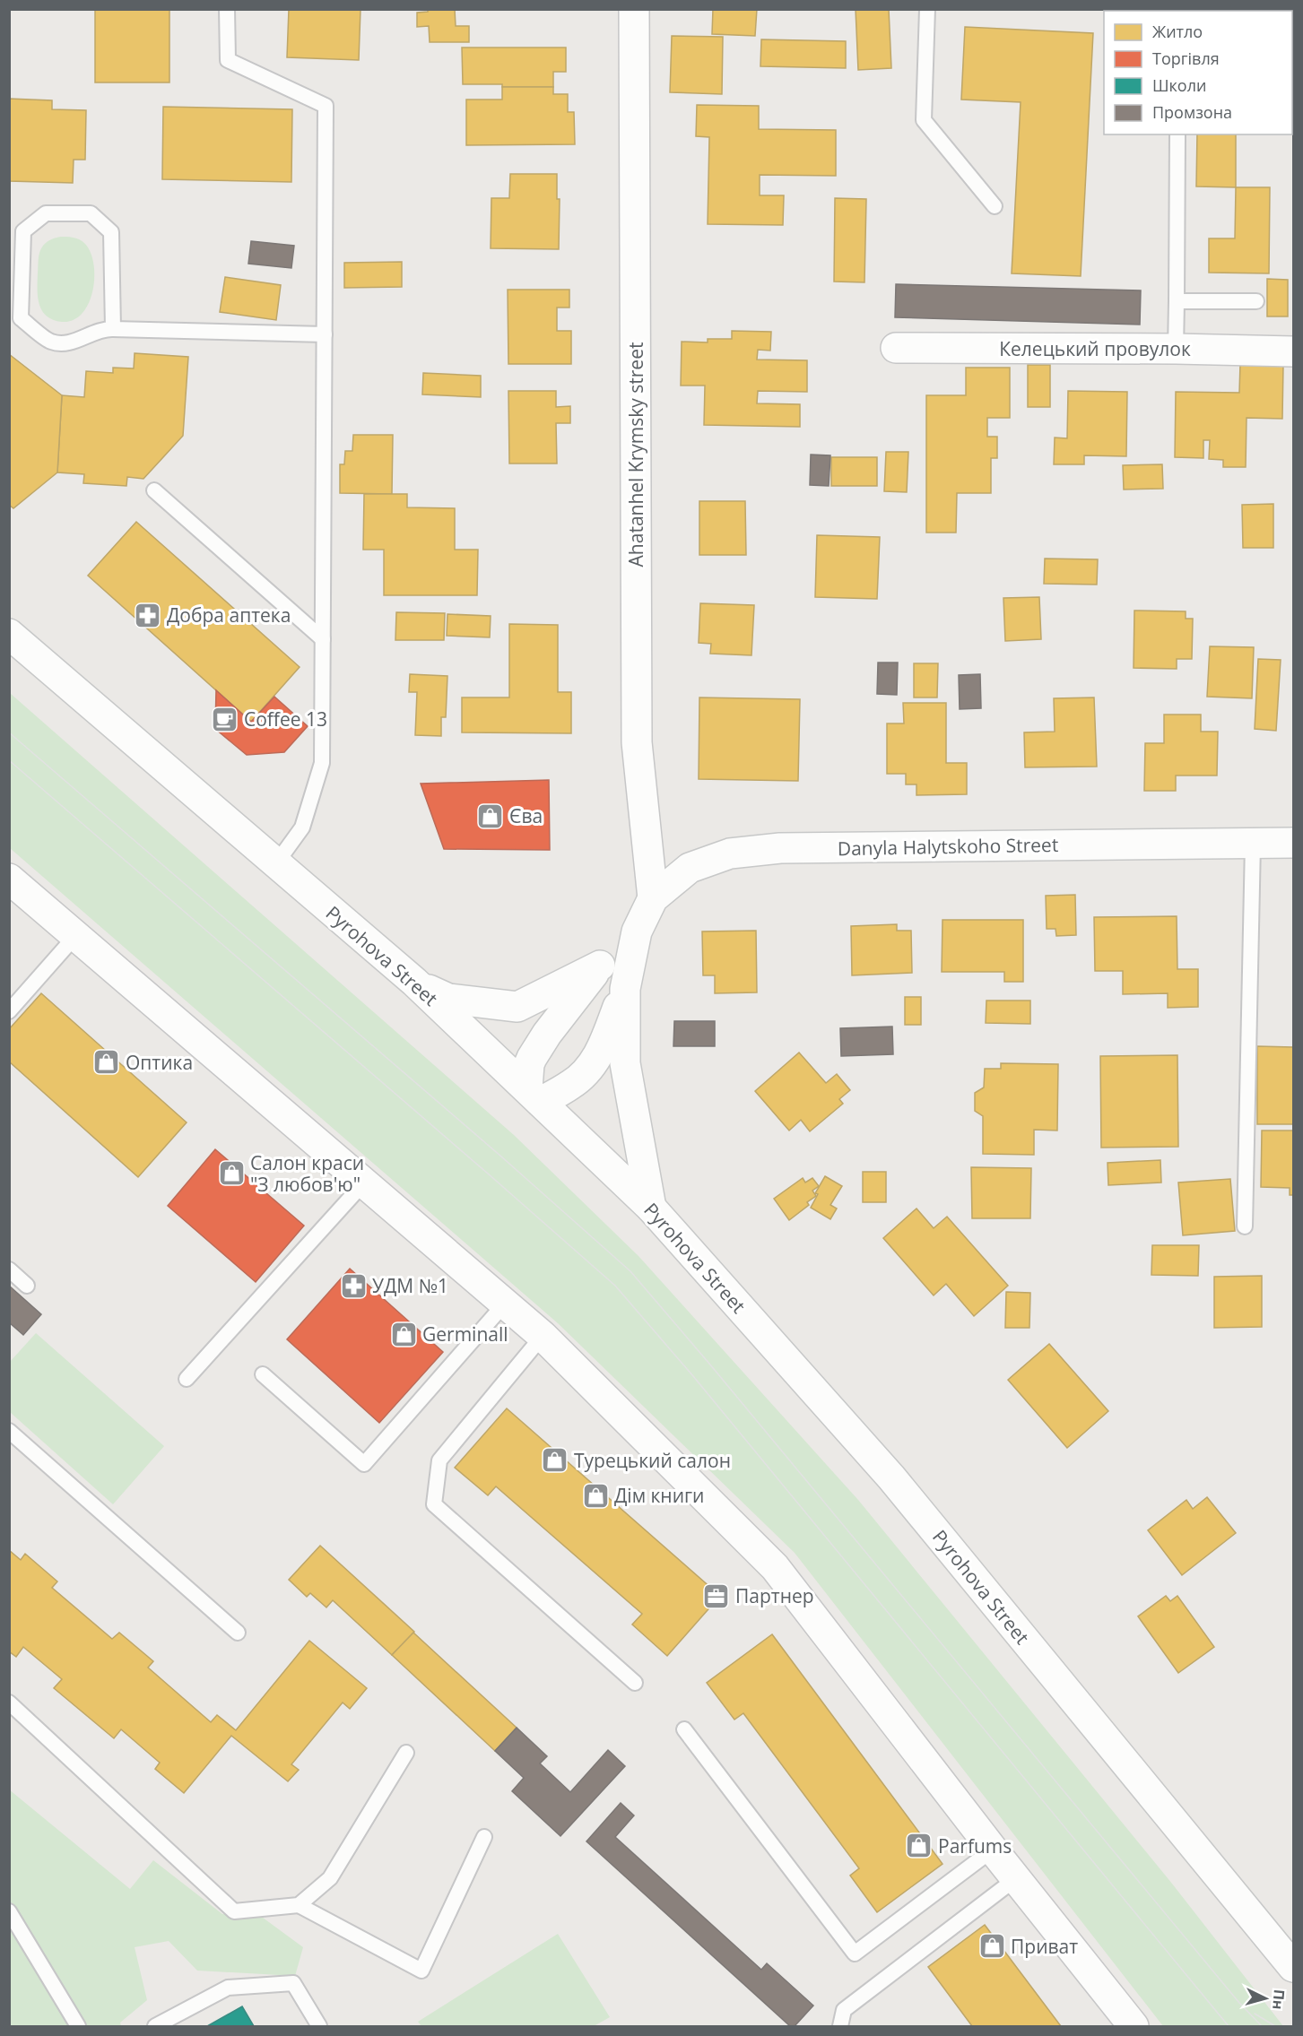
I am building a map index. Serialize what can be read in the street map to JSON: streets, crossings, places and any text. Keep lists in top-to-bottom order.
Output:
{
  "streets": {
    "main road": [
      "Келецький провулок",
      "Ahatanhel Krymsky street",
      "Danyla Halytskoho Street",
      "Pyrohova Street"
    ]
  },
  "crossings": [
    ["Ahatanhel Krymsky street", "Danyla Halytskoho Street"],
    ["Danyla Halytskoho Street", "Pyrohova Street"]
  ],
  "places": {
    "pharmacy": ["Добра аптека", "УДМ №1"],
    "cafe": ["Coffee 13"],
    "shop": [
      "Єва",
      "Оптика",
      "Салон краси \"З любов'ю\"",
      "Germinall",
      "Турецький салон",
      "Дім книги",
      "Parfums",
      "Приват"
    ],
    "office": ["Партнер"]
  },
  "legend": [
    "Житло",
    "Торгівля",
    "Школи",
    "Промзона"
  ],
  "north": "right"
}
